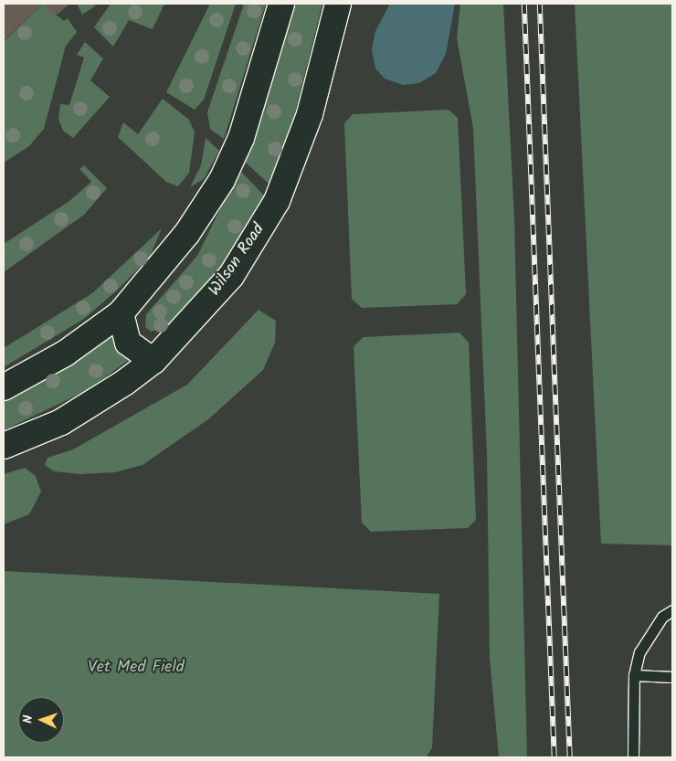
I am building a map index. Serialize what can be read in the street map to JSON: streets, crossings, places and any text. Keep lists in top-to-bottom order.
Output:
{
  "streets": {
    "street": ["Wilson Road"]
  },
  "parks": ["Vet Med Field"],
  "north": "left"
}
